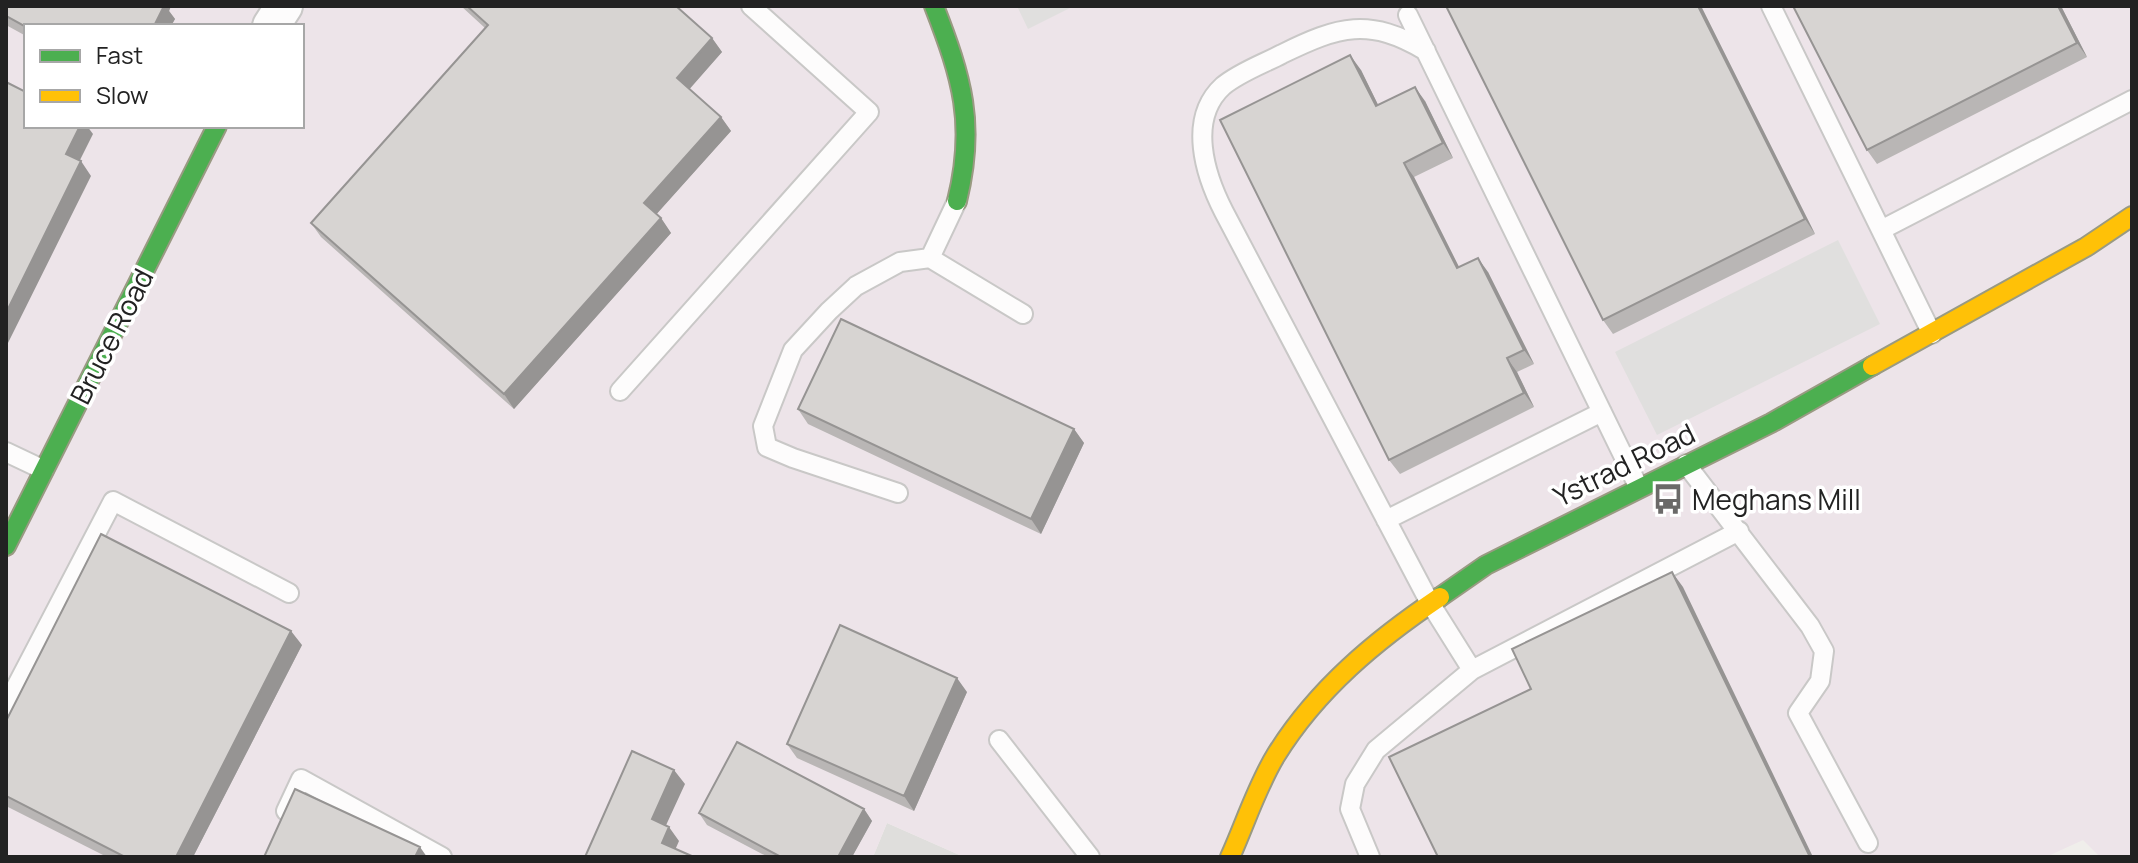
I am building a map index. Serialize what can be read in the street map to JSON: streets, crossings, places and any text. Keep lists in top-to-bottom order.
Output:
{
  "streets": {
    "street": ["Bruce Road", "Ystrad Road"]
  },
  "places": {
    "bus stop": ["Meghans Mill"]
  },
  "legend": ["Fast", "Slow"]
}
